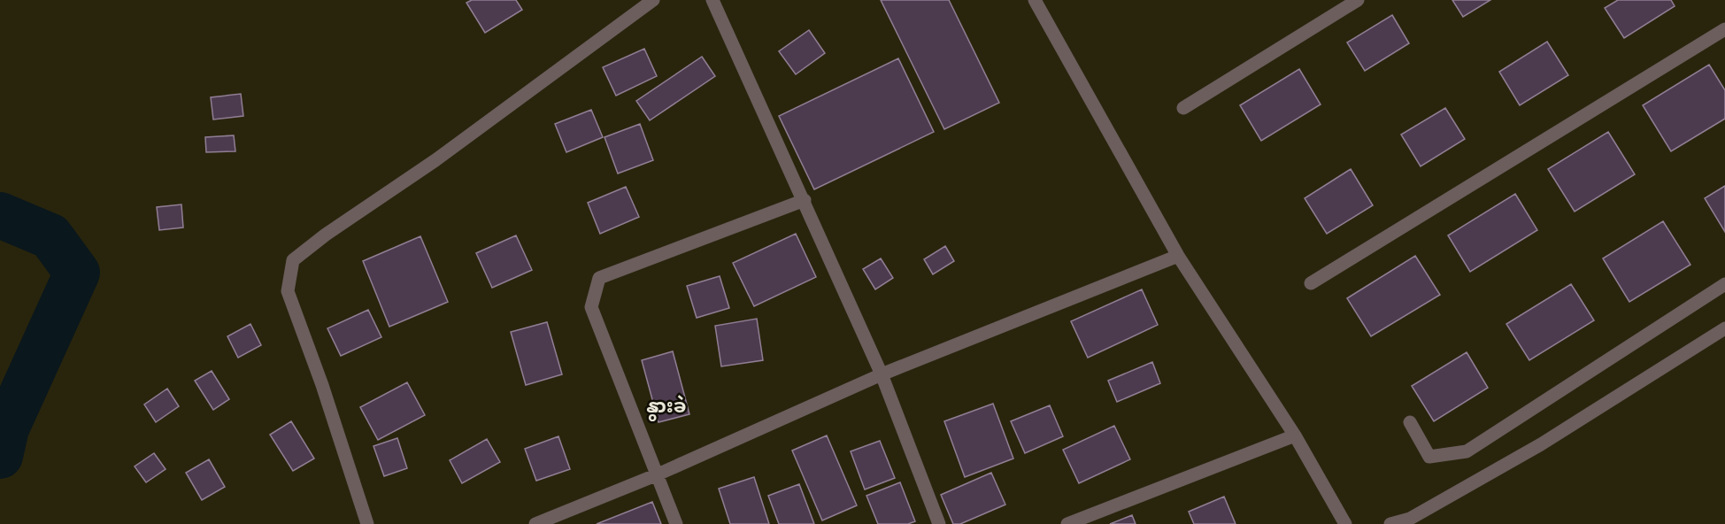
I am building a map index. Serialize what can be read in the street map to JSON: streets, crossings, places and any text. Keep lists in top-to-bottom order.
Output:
{
  "districts": ["နွားခဲ"]
}
